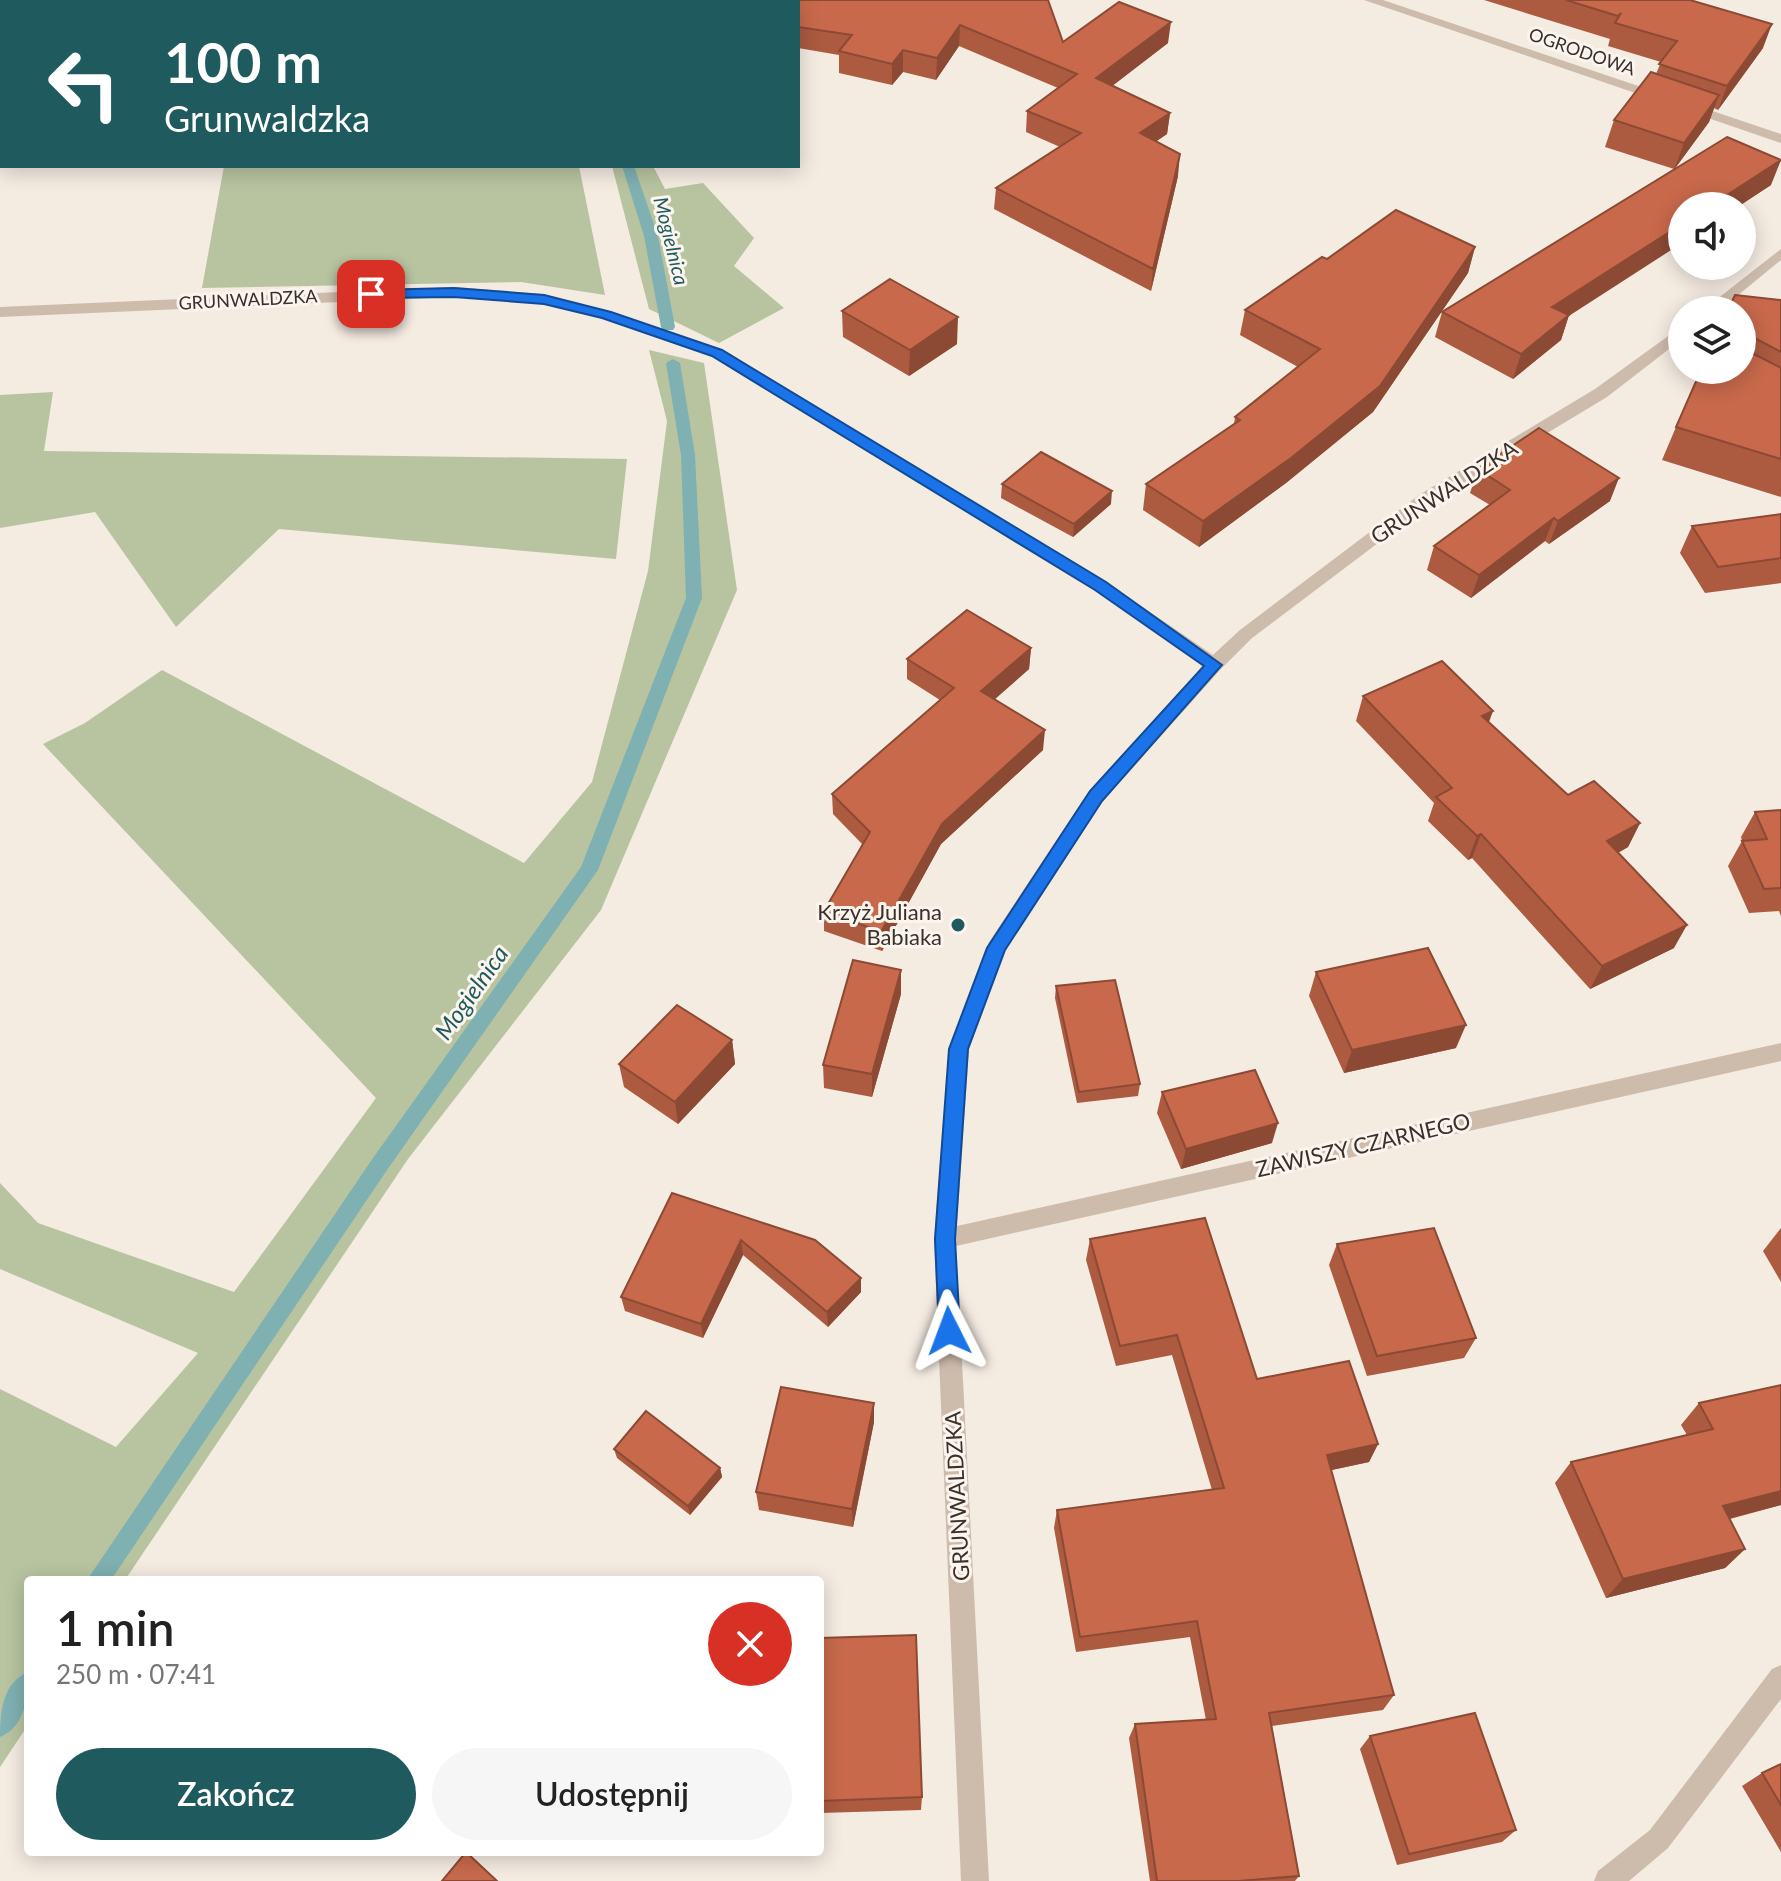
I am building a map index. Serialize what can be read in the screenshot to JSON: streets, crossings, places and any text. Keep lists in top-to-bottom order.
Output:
{
  "streets": {
    "street": ["OGRODOWA", "GRUNWALDZKA", "ZAWISZY CZARNEGO"]
  },
  "crossings": [
    ["GRUNWALDZKA", "ZAWISZY CZARNEGO"]
  ],
  "water": ["Mogielnica"],
  "places": ["Krzyż Juliana Babiaka"],
  "page": {
    "turn": ["100 m", "Grunwaldzka"],
    "heading": ["1 min", "250 m · 07:41"],
    "buttons": ["Zakończ", "Udostępnij"]
  }
}
